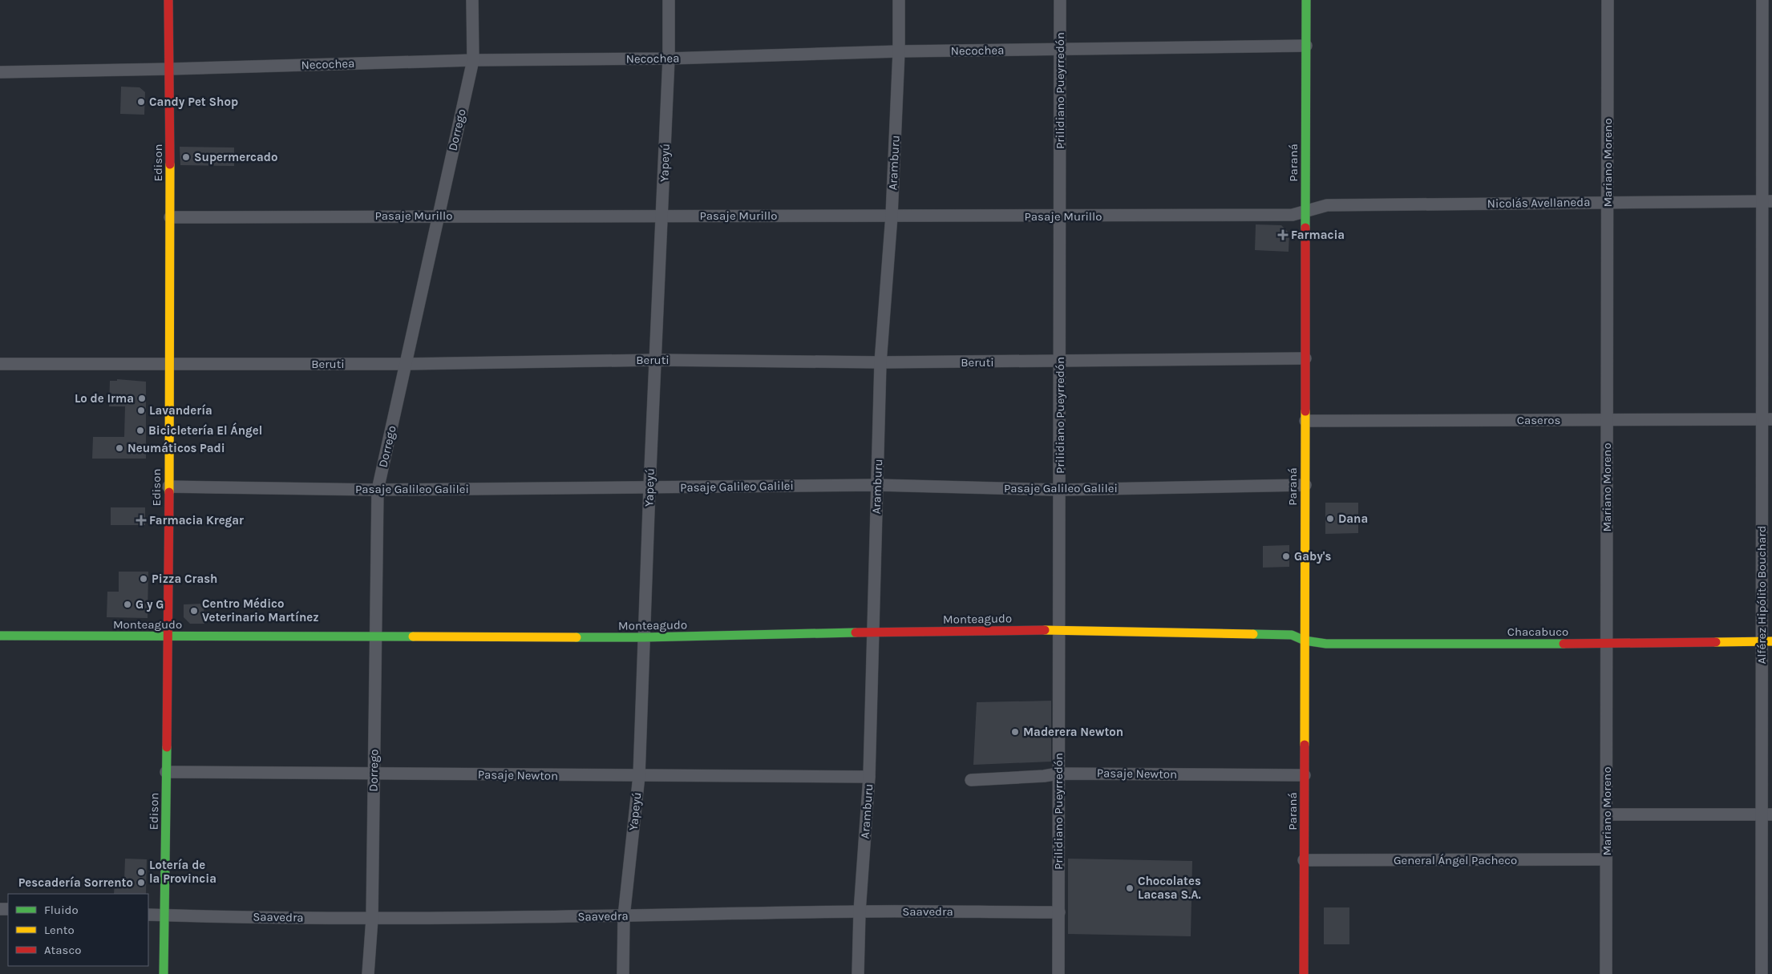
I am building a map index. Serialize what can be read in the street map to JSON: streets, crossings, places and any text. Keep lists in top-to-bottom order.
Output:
{
  "streets": {
    "street": [
      "Necochea",
      "Prilidiano Pueyrredón",
      "Dorrego",
      "Edison",
      "Yapeyú",
      "Aramburu",
      "Paraná",
      "Mariano Moreno",
      "Nicolás Avellaneda",
      "Pasaje Murillo",
      "Beruti",
      "Caseros",
      "Pasaje Galileo Galilei",
      "Alférez Hipólito Bouchard",
      "Monteagudo",
      "Chacabuco",
      "Pasaje Newton",
      "General Ángel Pacheco",
      "Saavedra"
    ]
  },
  "crossings": [
    ["Necochea", "Prilidiano Pueyrredón"],
    ["Necochea", "Dorrego"],
    ["Necochea", "Edison"],
    ["Necochea", "Yapeyú"],
    ["Necochea", "Aramburu"],
    ["Necochea", "Paraná"],
    ["Prilidiano Pueyrredón", "Pasaje Murillo"],
    ["Prilidiano Pueyrredón", "Beruti"],
    ["Prilidiano Pueyrredón", "Pasaje Galileo Galilei"],
    ["Prilidiano Pueyrredón", "Monteagudo"],
    ["Prilidiano Pueyrredón", "Pasaje Newton"],
    ["Prilidiano Pueyrredón", "Saavedra"],
    ["Dorrego", "Pasaje Murillo"],
    ["Dorrego", "Beruti"],
    ["Dorrego", "Pasaje Galileo Galilei"],
    ["Dorrego", "Monteagudo"],
    ["Dorrego", "Pasaje Newton"],
    ["Dorrego", "Saavedra"],
    ["Edison", "Pasaje Murillo"],
    ["Edison", "Beruti"],
    ["Edison", "Pasaje Galileo Galilei"],
    ["Edison", "Monteagudo"],
    ["Edison", "Pasaje Newton"],
    ["Edison", "Saavedra"],
    ["Yapeyú", "Pasaje Murillo"],
    ["Yapeyú", "Beruti"],
    ["Yapeyú", "Pasaje Galileo Galilei"],
    ["Yapeyú", "Monteagudo"],
    ["Yapeyú", "Pasaje Newton"],
    ["Yapeyú", "Saavedra"],
    ["Aramburu", "Pasaje Murillo"],
    ["Aramburu", "Beruti"],
    ["Aramburu", "Pasaje Galileo Galilei"],
    ["Aramburu", "Monteagudo"],
    ["Aramburu", "Pasaje Newton"],
    ["Aramburu", "Saavedra"],
    ["Paraná", "Nicolás Avellaneda"],
    ["Paraná", "Pasaje Murillo"],
    ["Paraná", "Beruti"],
    ["Paraná", "Caseros"],
    ["Paraná", "Pasaje Galileo Galilei"],
    ["Paraná", "Monteagudo"],
    ["Paraná", "Chacabuco"],
    ["Paraná", "Pasaje Newton"],
    ["Paraná", "General Ángel Pacheco"],
    ["Mariano Moreno", "Nicolás Avellaneda"],
    ["Mariano Moreno", "Caseros"],
    ["Mariano Moreno", "Chacabuco"],
    ["Mariano Moreno", "General Ángel Pacheco"],
    ["Nicolás Avellaneda", "Pasaje Murillo"],
    ["Nicolás Avellaneda", "Alférez Hipólito Bouchard"],
    ["Caseros", "Alférez Hipólito Bouchard"],
    ["Alférez Hipólito Bouchard", "Chacabuco"],
    ["Monteagudo", "Chacabuco"]
  ],
  "places": {
    "other": [
      "Candy Pet Shop",
      "Supermercado",
      "Lo de Irma",
      "Lavandería",
      "Bicicletería El Ángel",
      "Neumáticos Padi",
      "Dana",
      "Gaby's",
      "Pizza Crash",
      "G y G",
      "Centro Médico Veterinario Martínez",
      "Maderera Newton",
      "Lotería de la Provincia",
      "Pescadería Sorrento",
      "Chocolates Lacasa S.A."
    ],
    "health": ["Farmacia", "Farmacia Kregar"]
  },
  "legend": ["Fluido", "Lento", "Atasco"]
}
